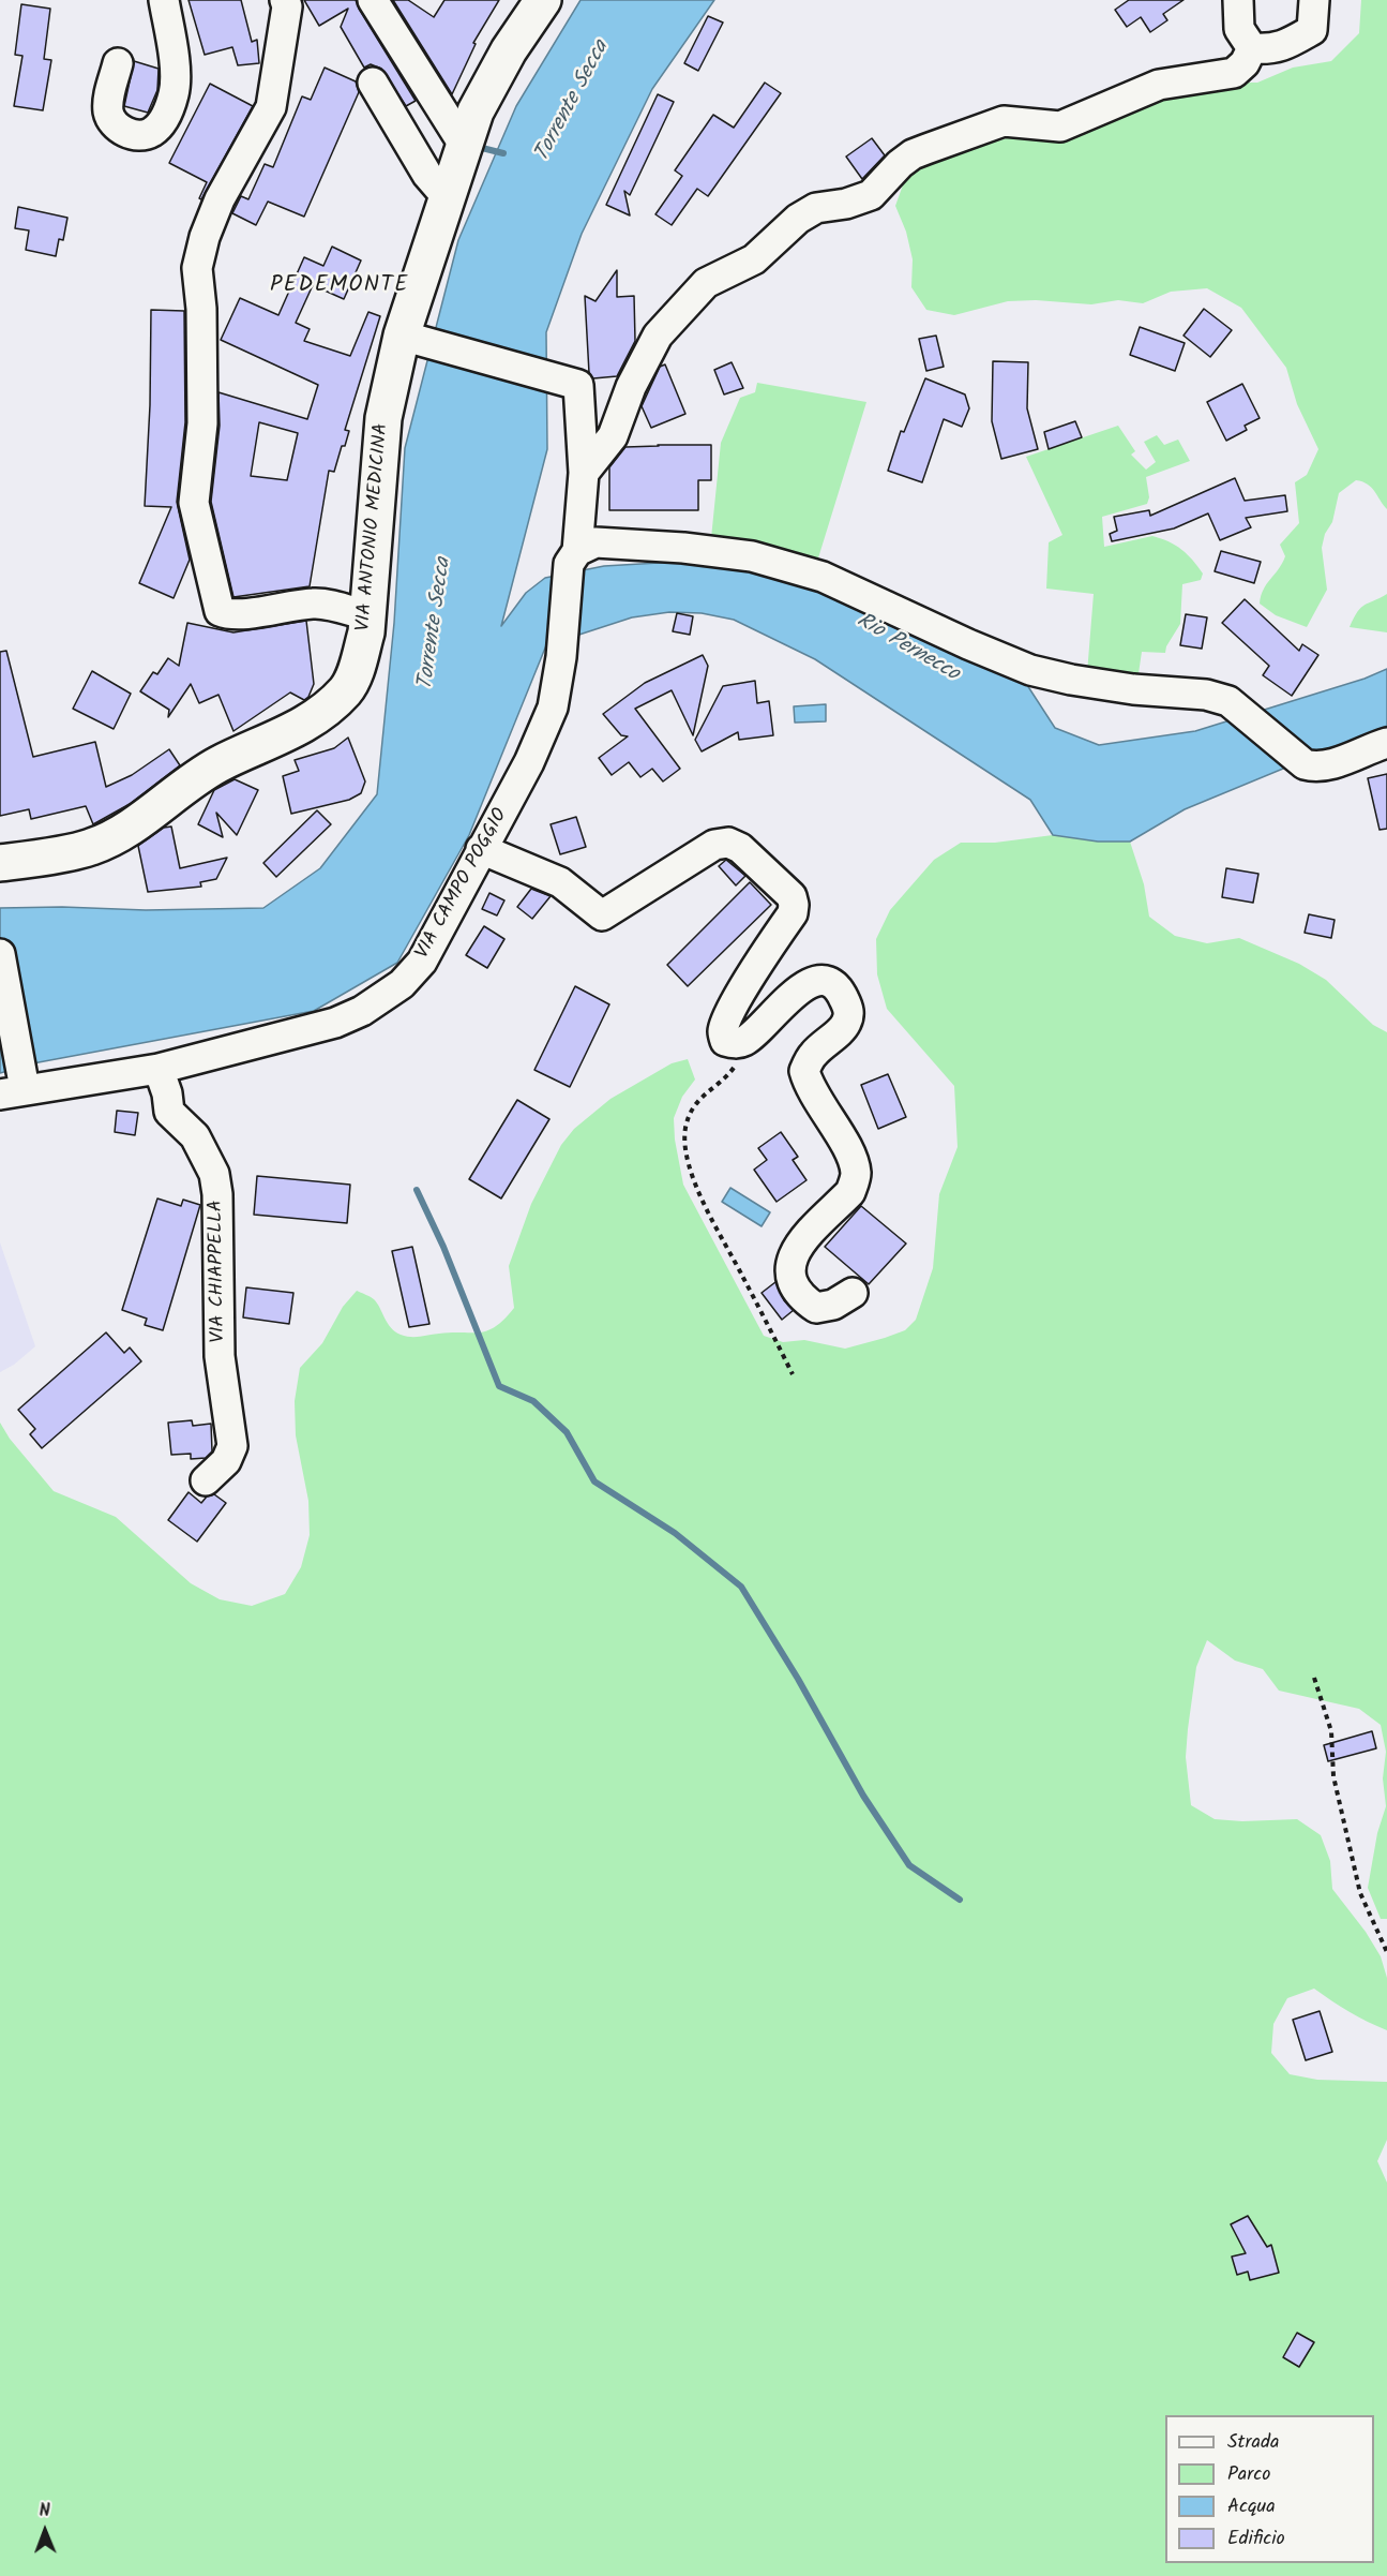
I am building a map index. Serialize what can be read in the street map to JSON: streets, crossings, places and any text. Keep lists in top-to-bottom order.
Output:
{
  "streets": {
    "main road": ["VIA ANTONIO MEDICINA"],
    "street": ["VIA CAMPO POGGIO", "VIA CHIAPPELLA"]
  },
  "crossings": [
    ["VIA ANTONIO MEDICINA", "VIA CAMPO POGGIO"],
    ["VIA CAMPO POGGIO", "VIA CHIAPPELLA"]
  ],
  "districts": ["PEDEMONTE"],
  "water": ["Torrente Secca", "Rio Pernecco"],
  "legend": [
    "Strada",
    "Parco",
    "Acqua",
    "Edificio"
  ],
  "north": "top"
}
